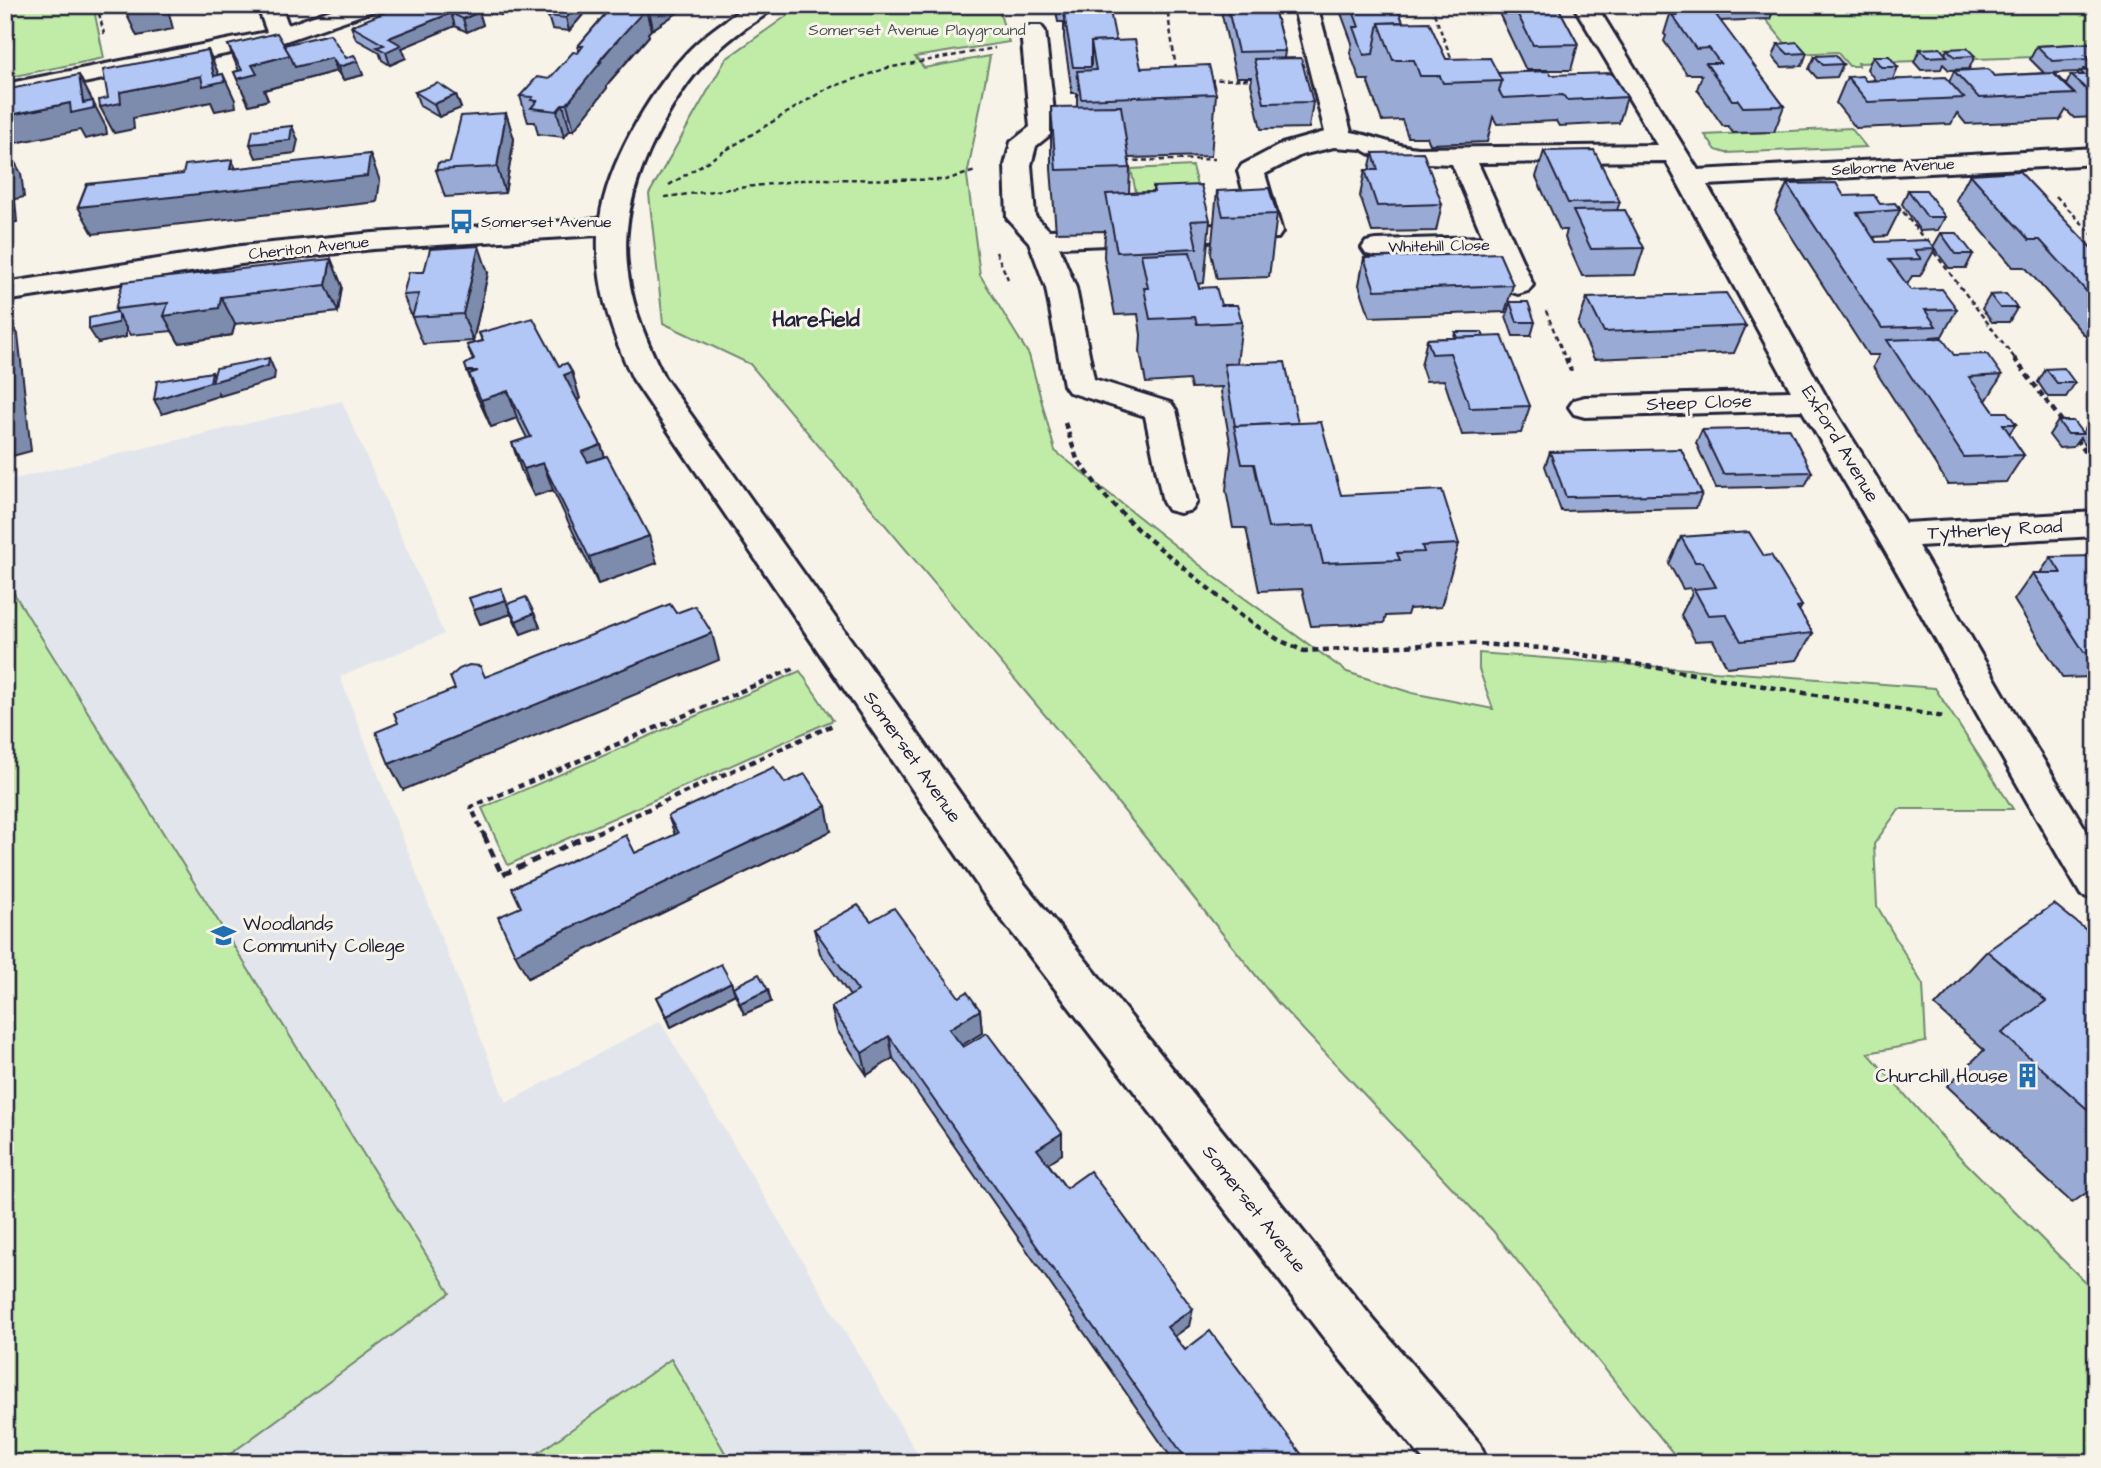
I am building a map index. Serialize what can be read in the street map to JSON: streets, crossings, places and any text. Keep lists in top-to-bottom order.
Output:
{
  "streets": {
    "street": [
      "Selborne Avenue",
      "Whitehill Close",
      "Cheriton Avenue",
      "Steep Close",
      "Exford Avenue",
      "Tytherley Road",
      "Somerset Avenue"
    ]
  },
  "crossings": [
    ["Selborne Avenue", "Whitehill Close"],
    ["Selborne Avenue", "Exford Avenue"],
    ["Cheriton Avenue", "Somerset Avenue"],
    ["Steep Close", "Exford Avenue"],
    ["Exford Avenue", "Tytherley Road"]
  ],
  "districts": ["Harefield"],
  "parks": ["Somerset Avenue Playground"],
  "places": {
    "bus stop": ["Somerset Avenue"],
    "school or university": ["Woodlands Community College"],
    "building": ["Churchill House"]
  }
}
